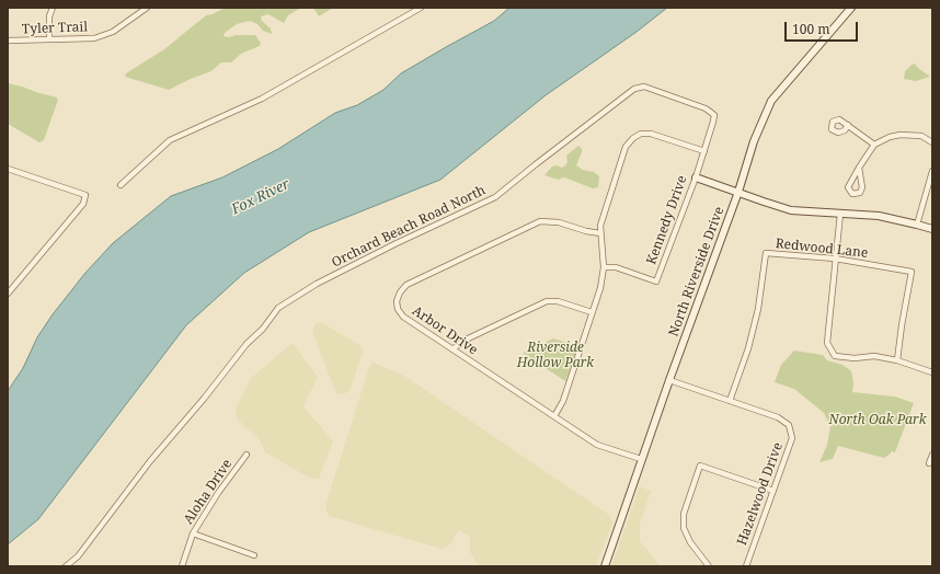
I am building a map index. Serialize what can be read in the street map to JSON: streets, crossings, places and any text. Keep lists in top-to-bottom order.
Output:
{
  "streets": {
    "street": [
      "Tyler Trail",
      "Kennedy Drive",
      "Orchard Beach Road North",
      "Redwood Lane",
      "North Riverside Drive",
      "Arbor Drive",
      "Aloha Drive",
      "Hazelwood Drive"
    ]
  },
  "crossings": [
    ["Kennedy Drive", "Orchard Beach Road North"],
    ["Redwood Lane", "Hazelwood Drive"],
    ["North Riverside Drive", "Arbor Drive"],
    ["North Riverside Drive", "Hazelwood Drive"]
  ],
  "water": ["Fox River"],
  "parks": ["Riverside Hollow Park", "North Oak Park"],
  "scale_bar": "100 m"
}
